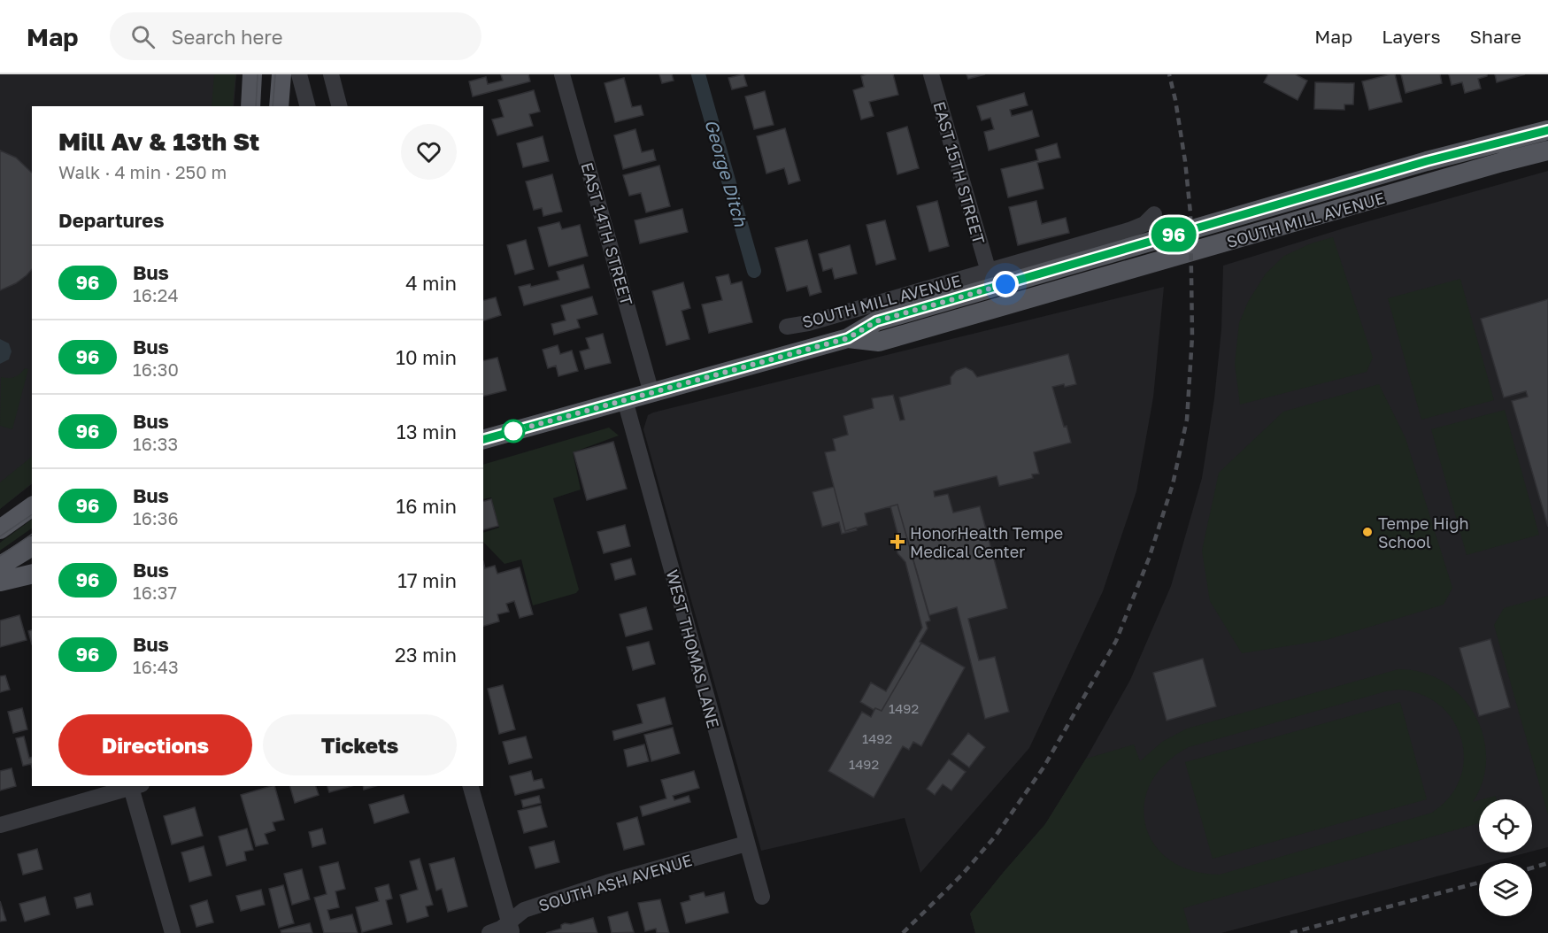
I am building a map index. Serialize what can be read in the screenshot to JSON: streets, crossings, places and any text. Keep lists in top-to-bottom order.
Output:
{
  "streets": {
    "main road": ["SOUTH MILL AVENUE"],
    "street": [
      "EAST 15TH STREET",
      "EAST 14TH STREET",
      "WEST THOMAS LANE",
      "SOUTH ASH AVENUE"
    ]
  },
  "crossings": [
    ["EAST 15TH STREET", "SOUTH MILL AVENUE"],
    ["SOUTH MILL AVENUE", "EAST 14TH STREET"],
    ["SOUTH MILL AVENUE", "WEST THOMAS LANE"],
    ["WEST THOMAS LANE", "SOUTH ASH AVENUE"]
  ],
  "water": ["George Ditch"],
  "places": {
    "other": ["Tempe High School"],
    "health": ["HonorHealth Tempe Medical Center"]
  },
  "lines": ["bus line 96"],
  "house_numbers": ["1492", "1492", "1492"],
  "page": {
    "header": "Map",
    "search": "Search here",
    "nav": ["Map", "Layers", "Share"],
    "on_map": "96",
    "heading": [
      ["Mill Av & 13th St", "Walk · 4 min · 250 m"],
      "Departures"
    ],
    "list": [
      {
        "mark": "96",
        "name": "Bus",
        "note": "16:24",
        "value": "4 min"
      },
      {
        "mark": "96",
        "name": "Bus",
        "note": "16:30",
        "value": "10 min"
      },
      {
        "mark": "96",
        "name": "Bus",
        "note": "16:33",
        "value": "13 min"
      },
      {
        "mark": "96",
        "name": "Bus",
        "note": "16:36",
        "value": "16 min"
      },
      {
        "mark": "96",
        "name": "Bus",
        "note": "16:37",
        "value": "17 min"
      },
      {
        "mark": "96",
        "name": "Bus",
        "note": "16:43",
        "value": "23 min"
      }
    ],
    "buttons": ["Directions", "Tickets"]
  }
}
